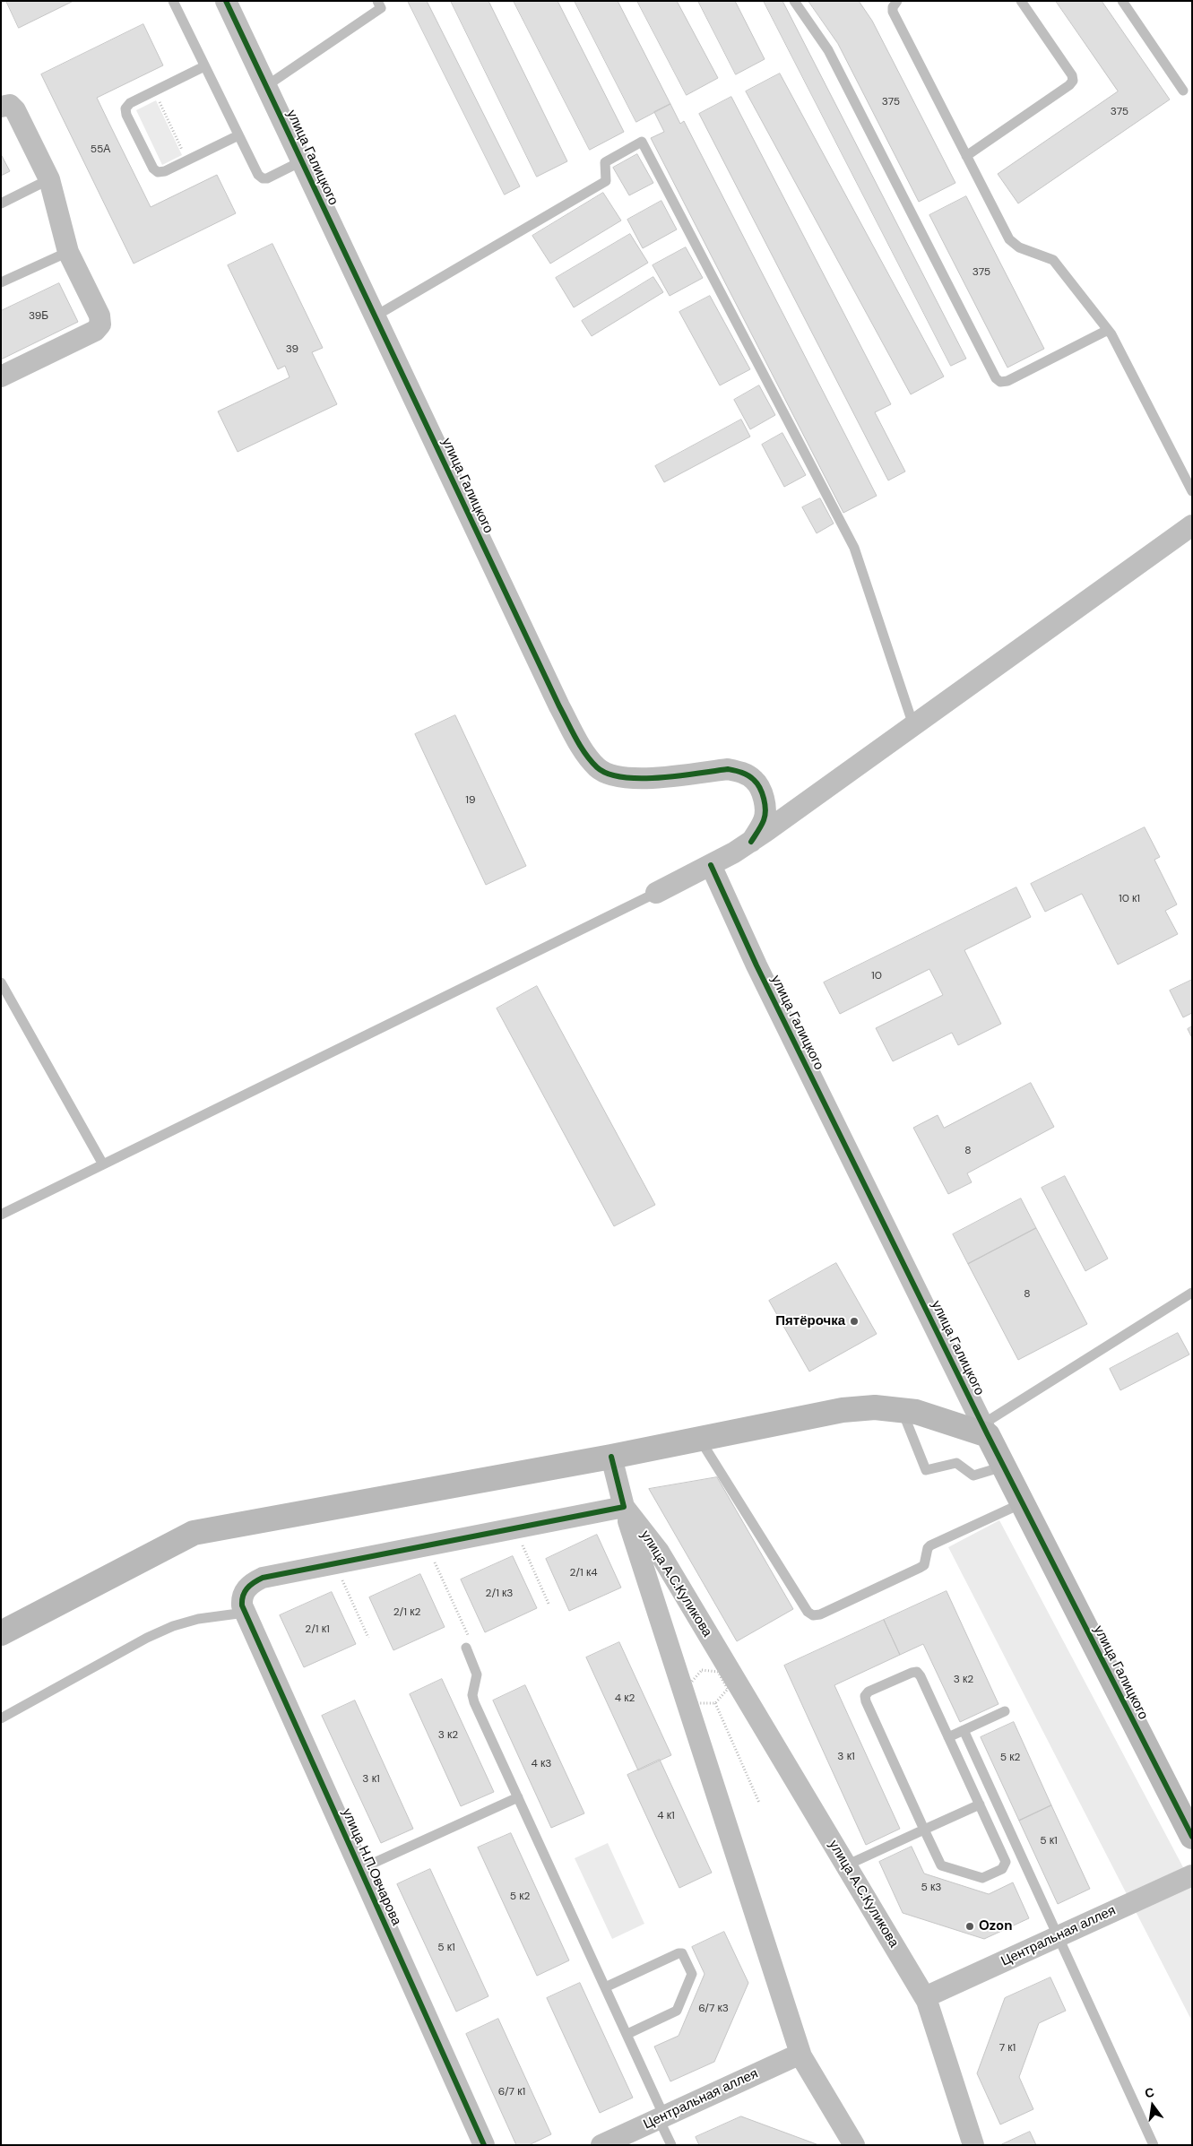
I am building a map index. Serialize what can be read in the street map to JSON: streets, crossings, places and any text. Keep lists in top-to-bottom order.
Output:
{
  "streets": {
    "street": [
      "улица Галицкого",
      "улица А.С.Куликова",
      "улица Н.П.Овчарова",
      "Центральная аллея"
    ]
  },
  "crossings": [
    ["улица А.С.Куликова", "Центральная аллея"]
  ],
  "places": ["Пятёрочка", "Ozon"],
  "house_numbers": [
    "375",
    "375",
    "55А",
    "375",
    "39Б",
    "39",
    "19",
    "10 к1",
    "10",
    "8",
    "8",
    "2/1 к4",
    "2/1 к3",
    "2/1 к2",
    "2/1 к1",
    "3 к2",
    "4 к2",
    "3 к2",
    "3 к1",
    "5 к2",
    "4 к3",
    "3 к1",
    "4 к1",
    "5 к1",
    "5 к3",
    "5 к2",
    "5 к1",
    "6/7 к3",
    "7 к1",
    "6/7 к1"
  ],
  "north": "top"
}
